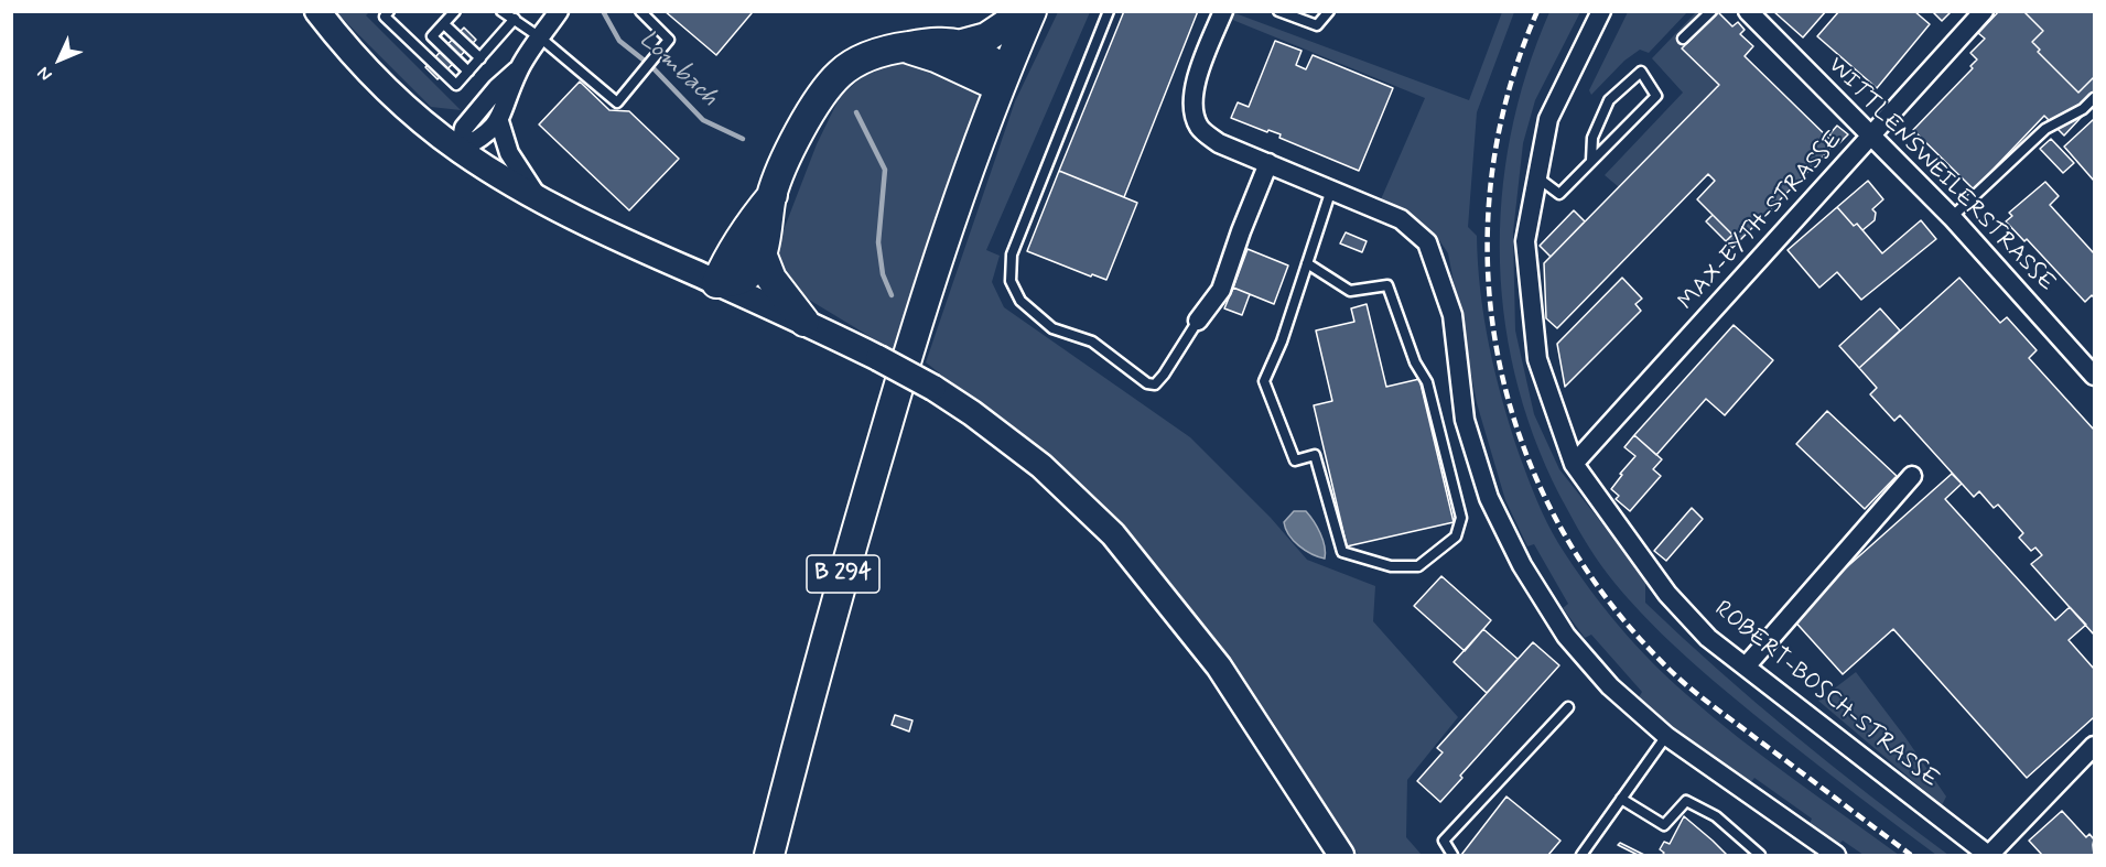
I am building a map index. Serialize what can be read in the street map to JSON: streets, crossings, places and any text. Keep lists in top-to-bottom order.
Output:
{
  "streets": {
    "main road": ["B 294"],
    "street": ["WITTLENSWEILERSTRASSE", "MAX-EYTH-STRASSE", "ROBERT-BOSCH-STRASSE"]
  },
  "crossings": [
    ["WITTLENSWEILERSTRASSE", "MAX-EYTH-STRASSE"],
    ["MAX-EYTH-STRASSE", "ROBERT-BOSCH-STRASSE"]
  ],
  "water": ["Lombach"],
  "north": "bottom left"
}
